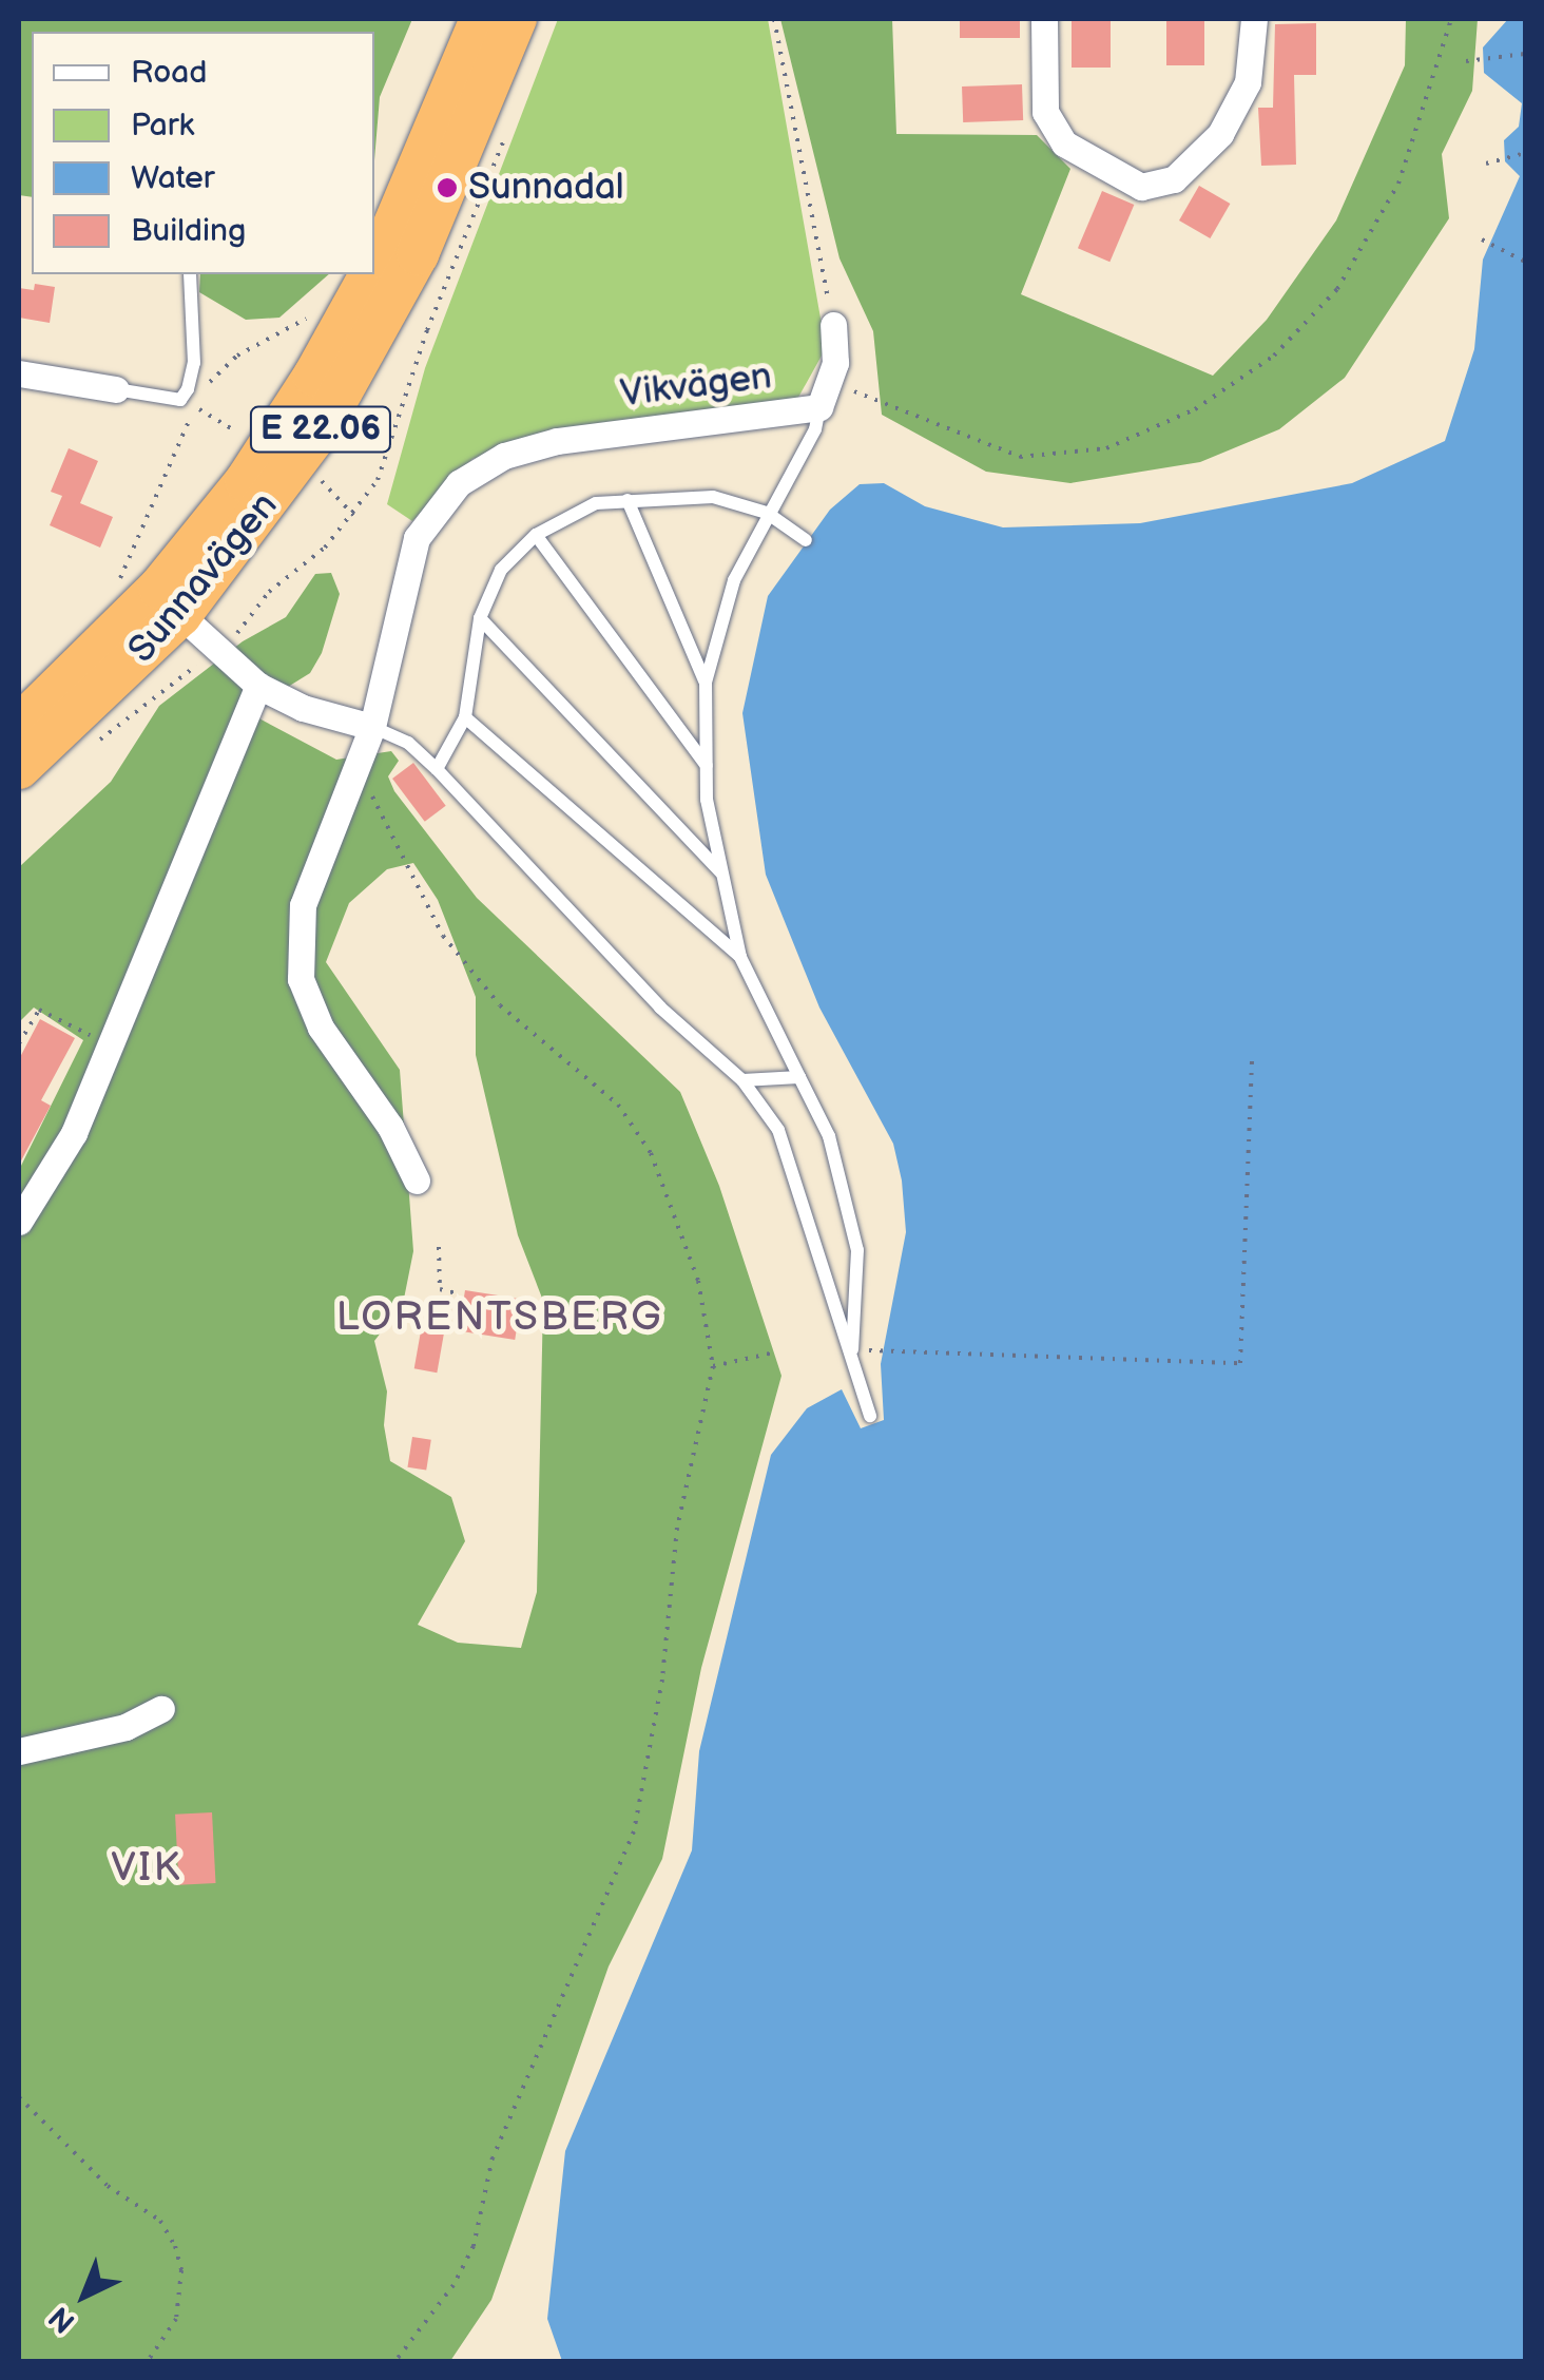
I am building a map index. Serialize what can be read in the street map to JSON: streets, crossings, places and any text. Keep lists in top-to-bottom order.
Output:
{
  "streets": {
    "highway": ["E 22.06", "Sunnavägen"],
    "street": ["Vikvägen"]
  },
  "districts": ["LORENTSBERG", "VIK"],
  "places": ["Sunnadal"],
  "legend": [
    "Road",
    "Park",
    "Water",
    "Building"
  ],
  "north": "bottom left"
}
